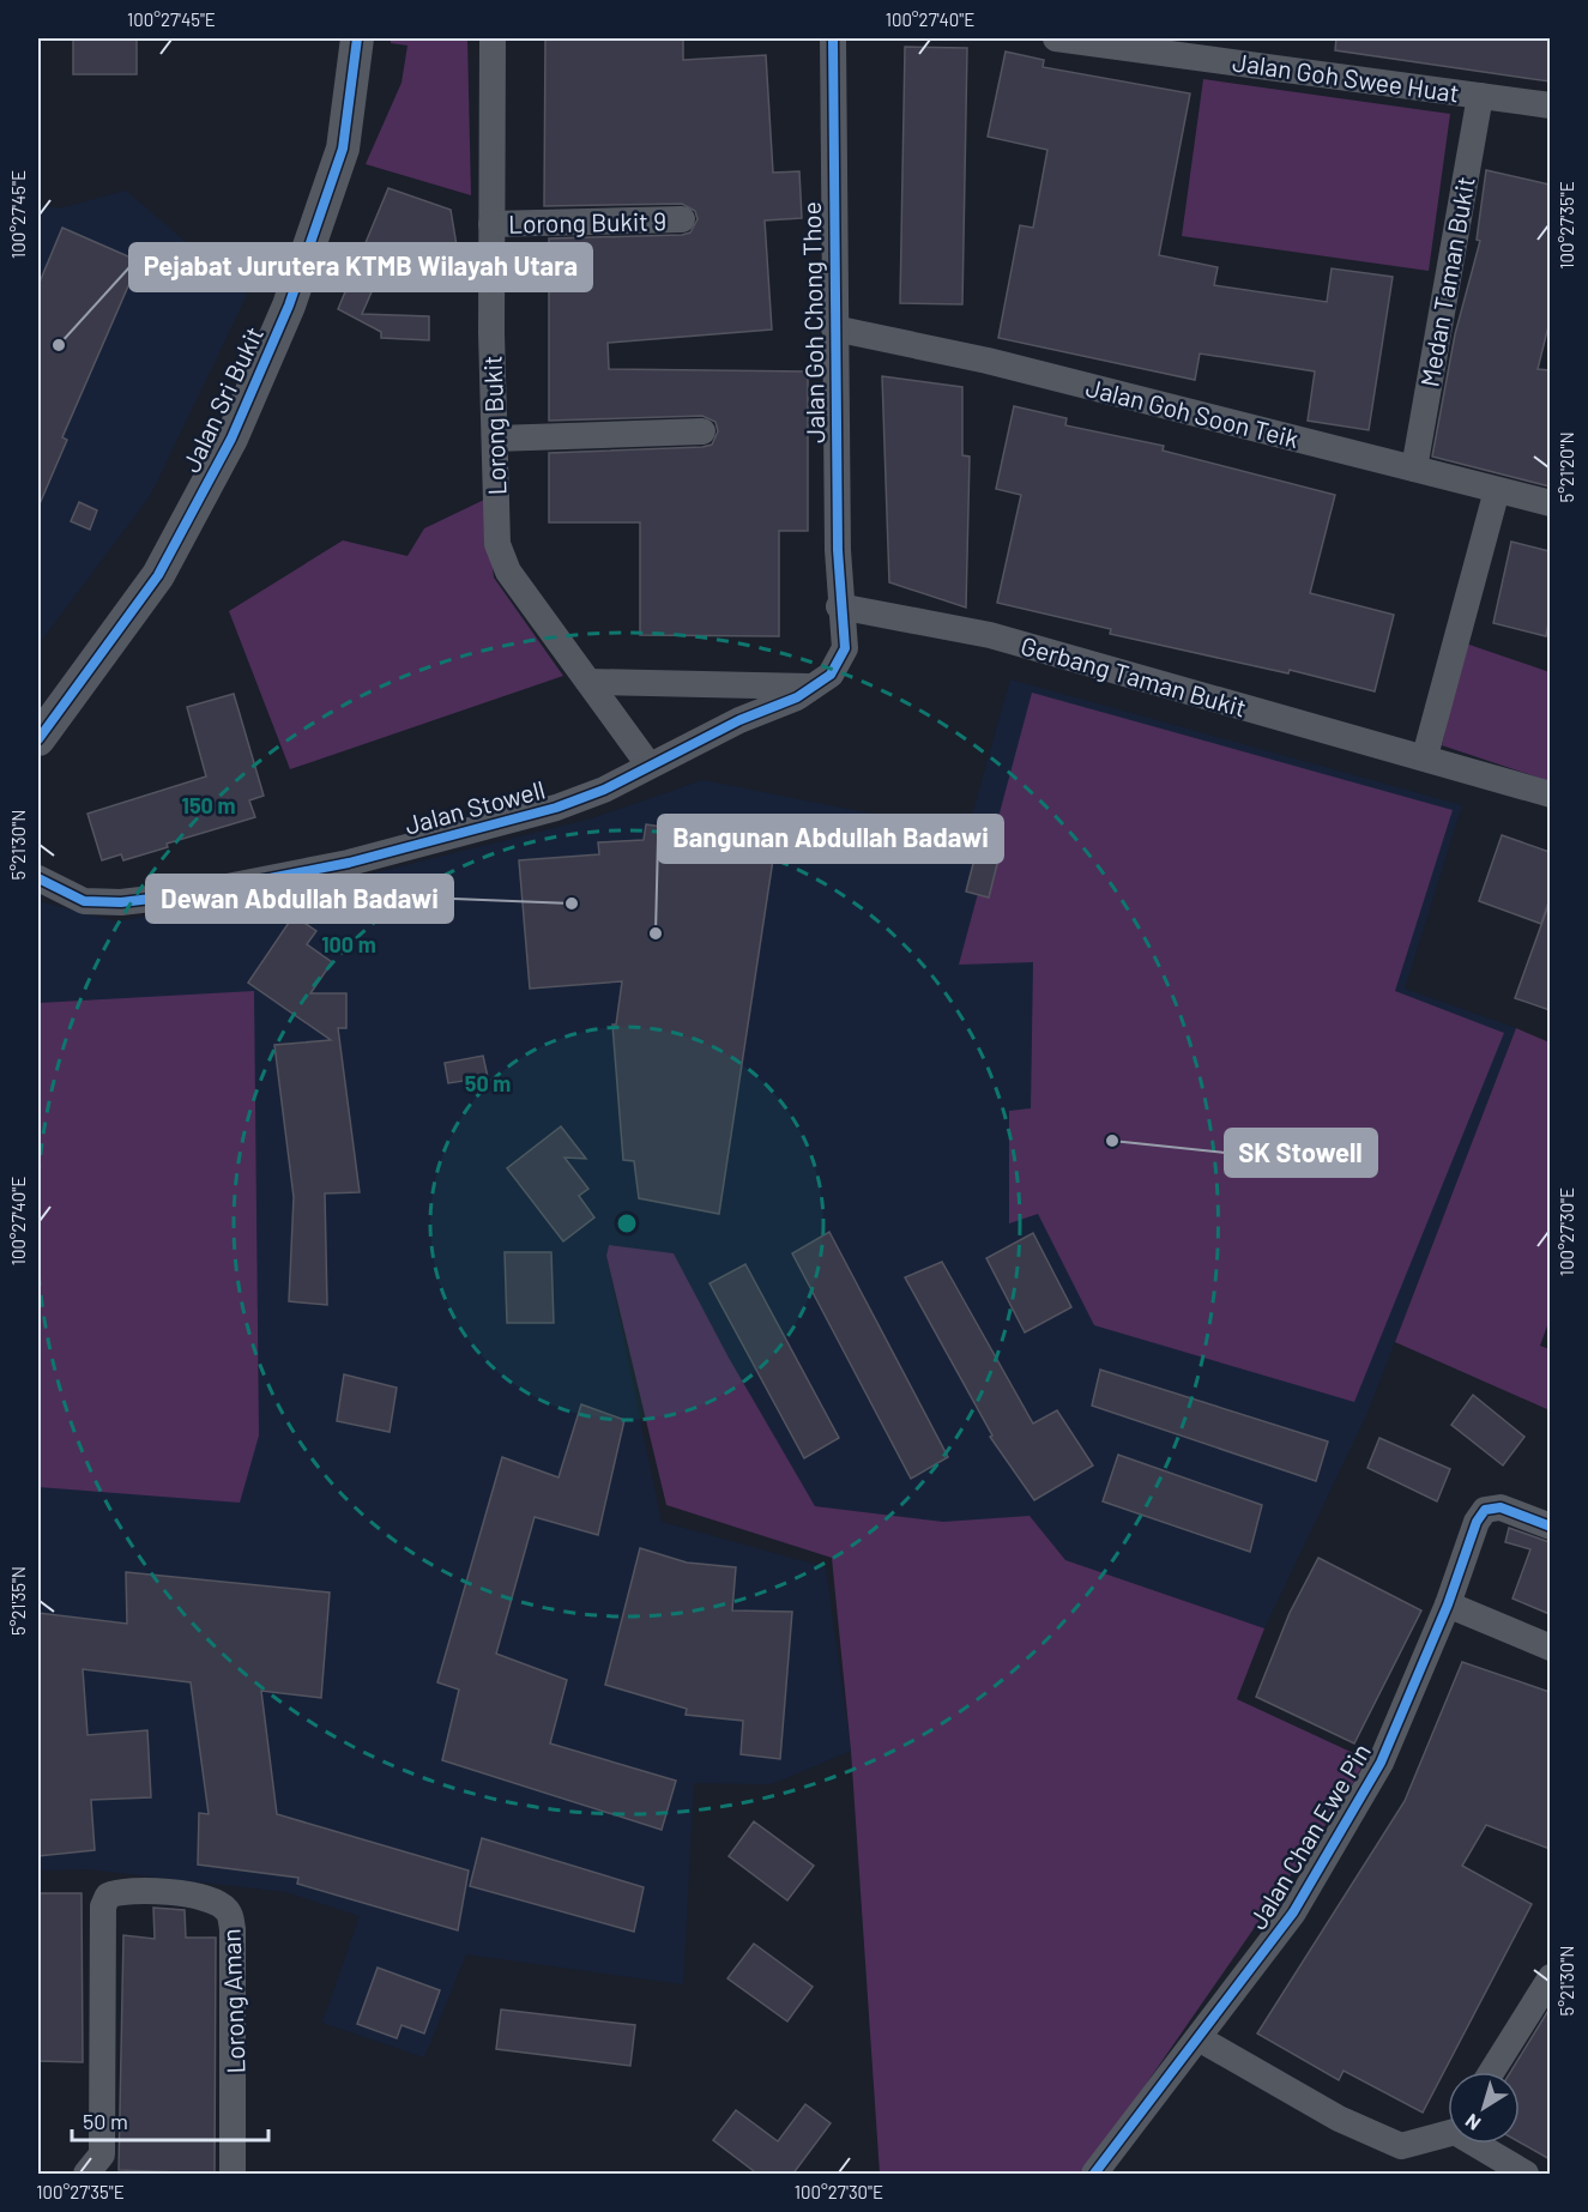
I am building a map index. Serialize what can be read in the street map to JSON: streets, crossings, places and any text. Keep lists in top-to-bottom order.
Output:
{
  "streets": {
    "street": [
      "Jalan Goh Swee Huat",
      "Lorong Bukit 9",
      "Medan Taman Bukit",
      "Jalan Goh Chong Thoe",
      "Jalan Sri Bukit",
      "Jalan Goh Soon Teik",
      "Lorong Bukit",
      "Gerbang Taman Bukit",
      "Jalan Stowell",
      "Jalan Chan Ewe Pin",
      "Lorong Aman"
    ]
  },
  "crossings": [
    ["Jalan Goh Swee Huat", "Medan Taman Bukit"],
    ["Lorong Bukit 9", "Lorong Bukit"],
    ["Medan Taman Bukit", "Jalan Goh Soon Teik"],
    ["Jalan Goh Chong Thoe", "Jalan Goh Soon Teik"],
    ["Jalan Goh Chong Thoe", "Gerbang Taman Bukit"],
    ["Jalan Goh Chong Thoe", "Jalan Stowell"],
    ["Lorong Bukit", "Jalan Stowell"],
    ["Gerbang Taman Bukit", "Jalan Stowell"]
  ],
  "places": [
    "Pejabat Jurutera KTMB Wilayah Utara",
    "Dewan Abdullah Badawi",
    "Bangunan Abdullah Badawi",
    "SK Stowell"
  ],
  "scale_bar": "50 m",
  "north": "bottom left",
  "coordinates": [
    "100°27'45\"E",
    "100°27'40\"E",
    "100°27'35\"E",
    "5°21'20\"N",
    "5°21'30\"N",
    "100°27'30\"E",
    "5°21'35\"N"
  ],
  "rings": ["150 m", "100 m", "50 m"]
}
